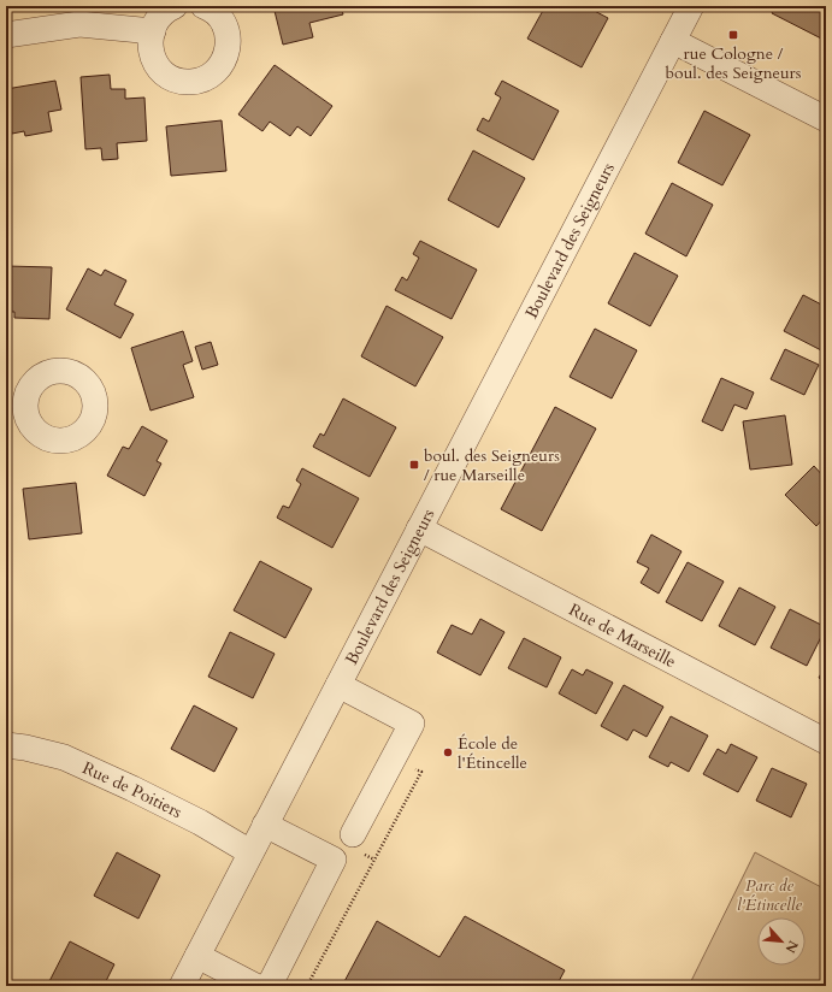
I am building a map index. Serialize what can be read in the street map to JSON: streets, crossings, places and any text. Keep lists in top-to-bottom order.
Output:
{
  "streets": {
    "street": ["Boulevard des Seigneurs", "Rue de Marseille", "Rue de Poitiers"]
  },
  "crossings": [
    ["Boulevard des Seigneurs", "Rue de Marseille"],
    ["Boulevard des Seigneurs", "Rue de Poitiers"]
  ],
  "parks": ["Parc de l'Étincelle"],
  "places": {
    "transit": ["rue Cologne / boul. des Seigneurs", "boul. des Seigneurs / rue Marseille"],
    "other": ["École de l'Étincelle"]
  },
  "north": "bottom right"
}
